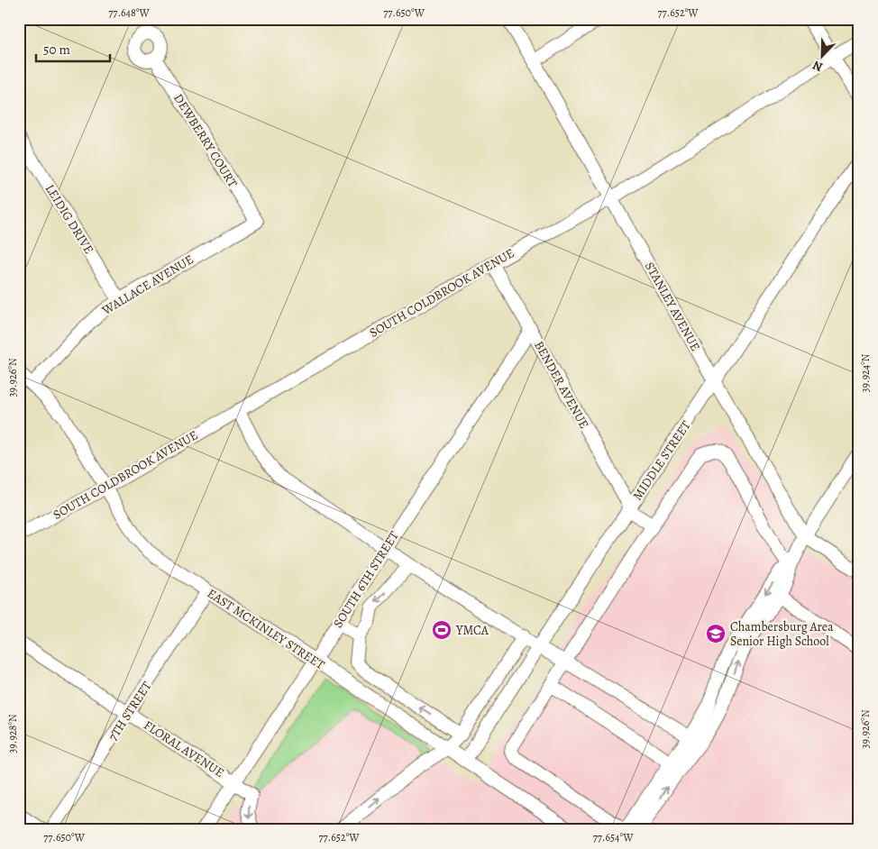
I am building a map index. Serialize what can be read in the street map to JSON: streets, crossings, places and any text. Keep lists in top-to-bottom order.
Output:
{
  "streets": {
    "street": [
      "DEWBERRY COURT",
      "LEIDIG DRIVE",
      "WALLACE AVENUE",
      "SOUTH COLDBROOK AVENUE",
      "STANLEY AVENUE",
      "BENDER AVENUE",
      "MIDDLE STREET",
      "SOUTH 6TH STREET",
      "EAST MCKINLEY STREET",
      "7TH STREET",
      "FLORAL AVENUE"
    ]
  },
  "crossings": [
    ["DEWBERRY COURT", "WALLACE AVENUE"],
    ["LEIDIG DRIVE", "WALLACE AVENUE"],
    ["WALLACE AVENUE", "EAST MCKINLEY STREET"],
    ["SOUTH COLDBROOK AVENUE", "STANLEY AVENUE"],
    ["SOUTH COLDBROOK AVENUE", "BENDER AVENUE"],
    ["SOUTH COLDBROOK AVENUE", "EAST MCKINLEY STREET"],
    ["STANLEY AVENUE", "MIDDLE STREET"],
    ["BENDER AVENUE", "MIDDLE STREET"],
    ["BENDER AVENUE", "SOUTH 6TH STREET"],
    ["MIDDLE STREET", "EAST MCKINLEY STREET"],
    ["SOUTH 6TH STREET", "EAST MCKINLEY STREET"],
    ["SOUTH 6TH STREET", "FLORAL AVENUE"],
    ["EAST MCKINLEY STREET", "7TH STREET"],
    ["7TH STREET", "FLORAL AVENUE"]
  ],
  "places": {
    "sports": ["YMCA"],
    "school or university": ["Chambersburg Area Senior High School"]
  },
  "scale_bar": "50 m",
  "north": "bottom left",
  "coordinates": [
    "77.648°W",
    "77.650°W",
    "77.652°W",
    "39.924°N",
    "39.926°N",
    "39.928°N",
    "77.654°W"
  ]
}
